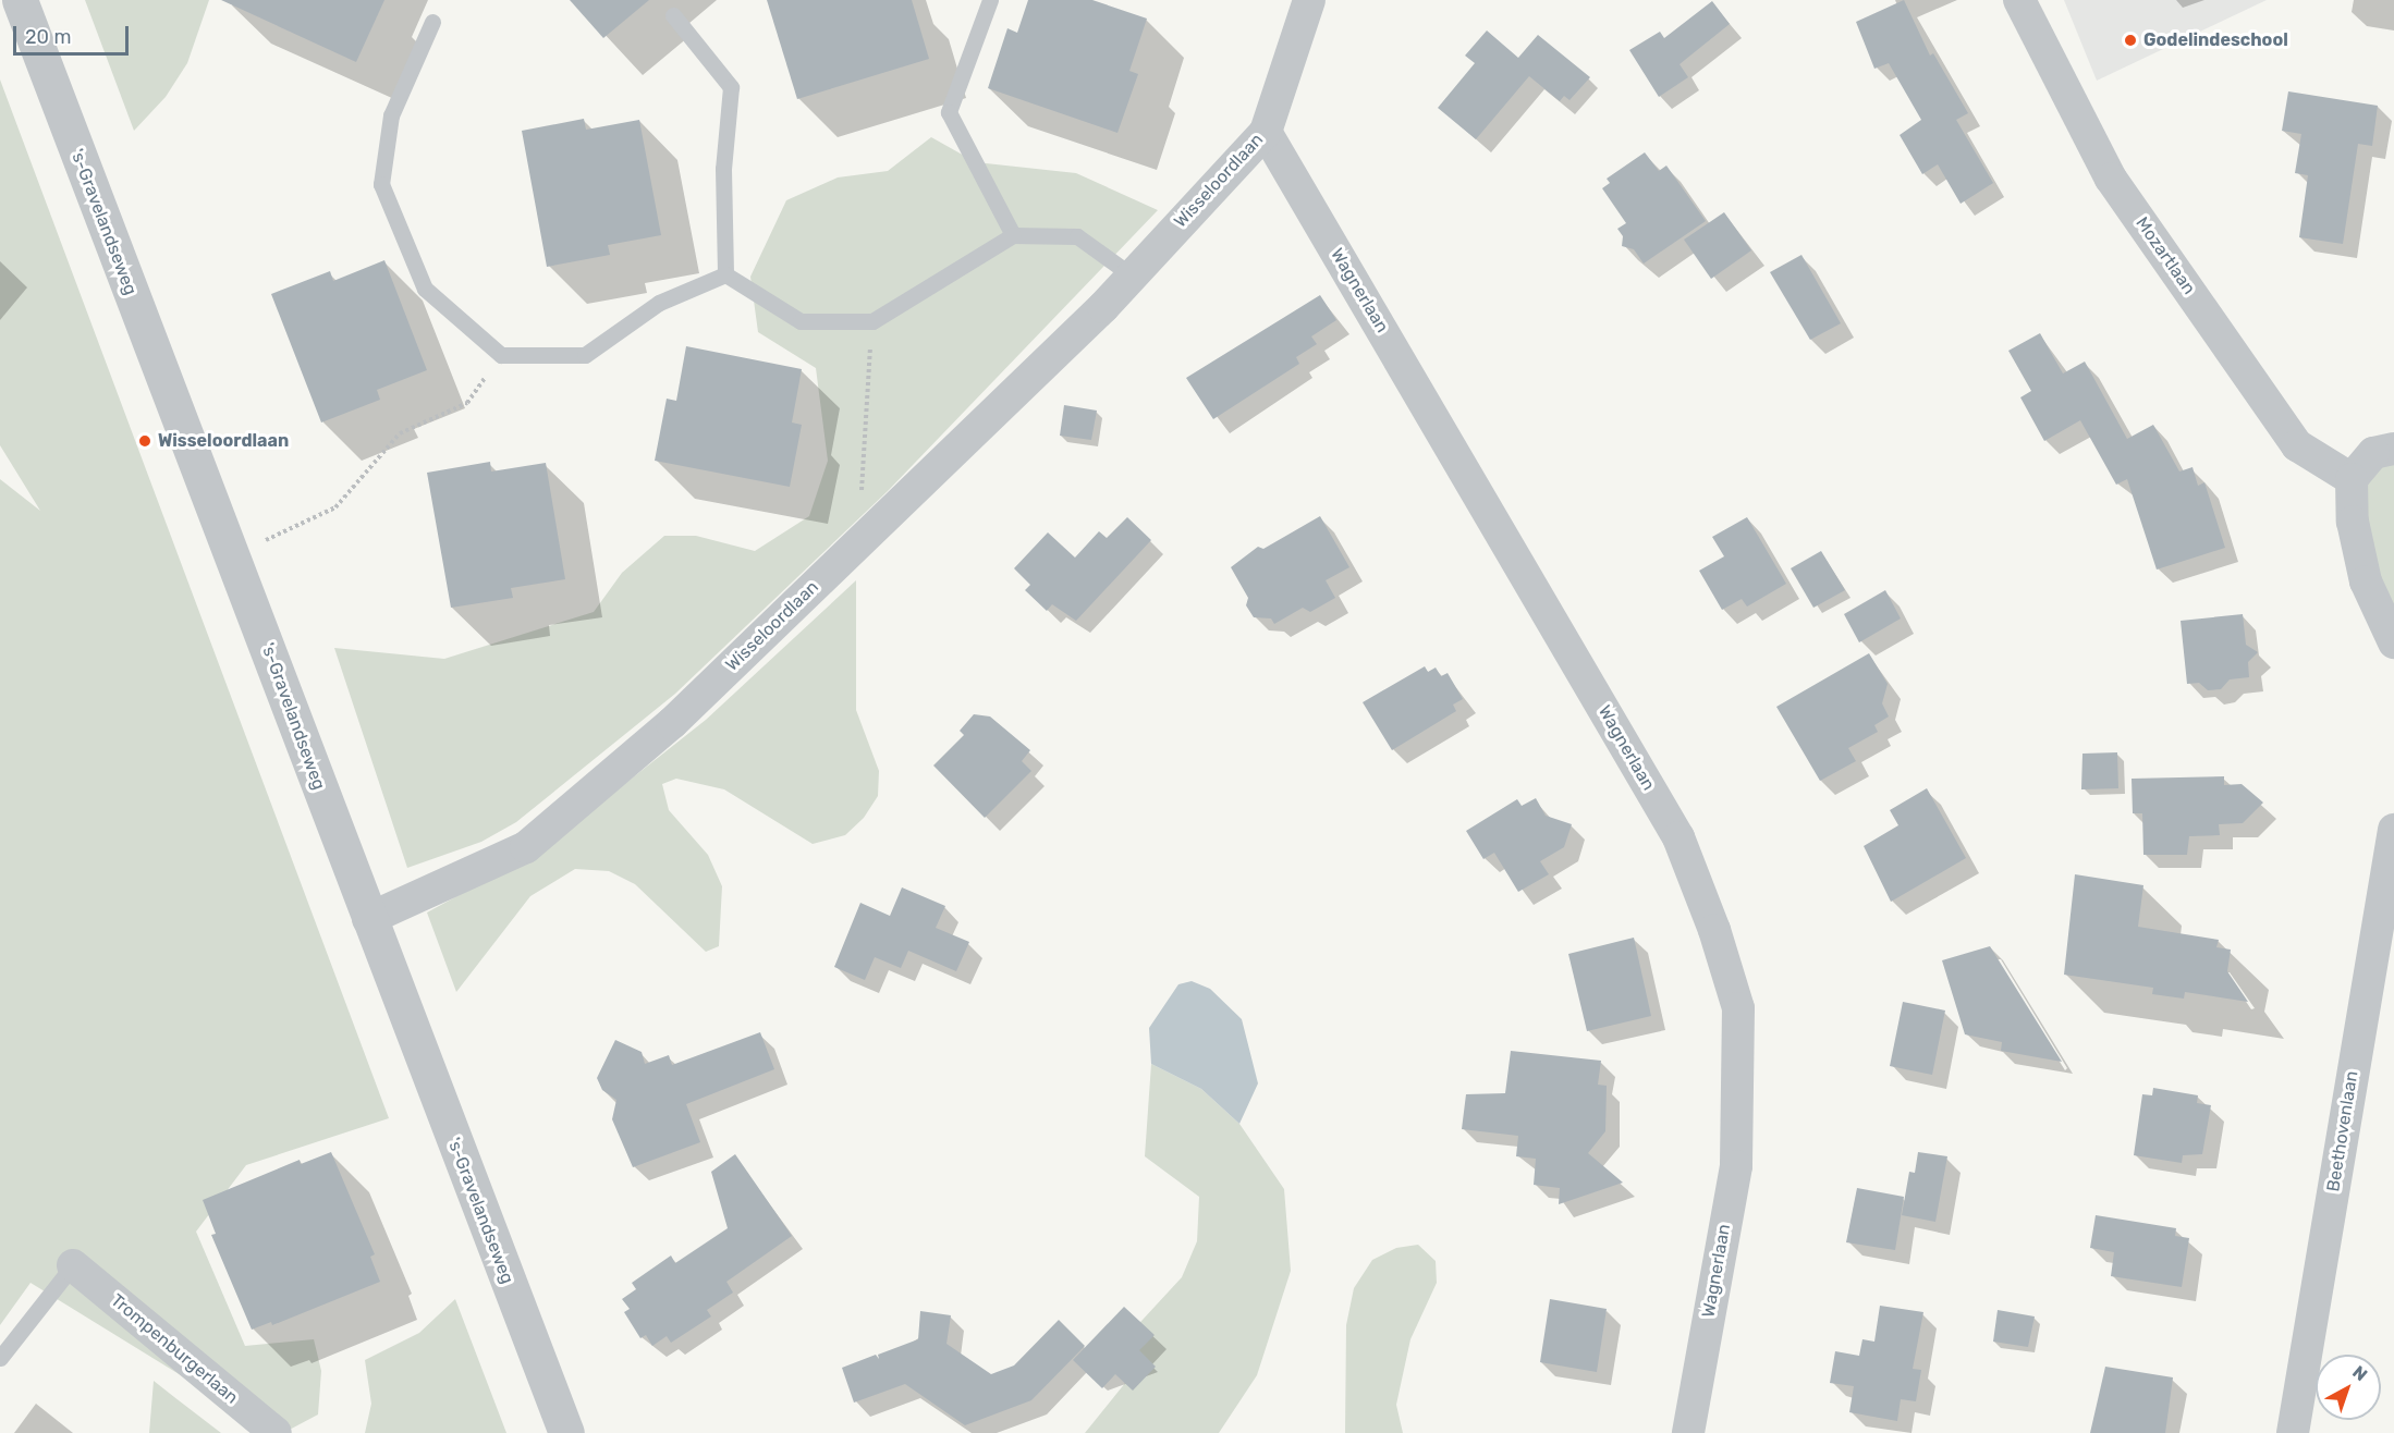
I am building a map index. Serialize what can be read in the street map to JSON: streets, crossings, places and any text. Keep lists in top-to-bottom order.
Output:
{
  "streets": {
    "street": [
      "Wisseloordlaan",
      "'s-Gravelandseweg",
      "Mozartlaan",
      "Wagnerlaan",
      "Beethovenlaan",
      "Trompenburgerlaan"
    ]
  },
  "crossings": [
    ["Wisseloordlaan", "'s-Gravelandseweg"],
    ["Wisseloordlaan", "Wagnerlaan"]
  ],
  "places": ["Godelindeschool", "Wisseloordlaan"],
  "scale_bar": "20 m",
  "north": "top right"
}
